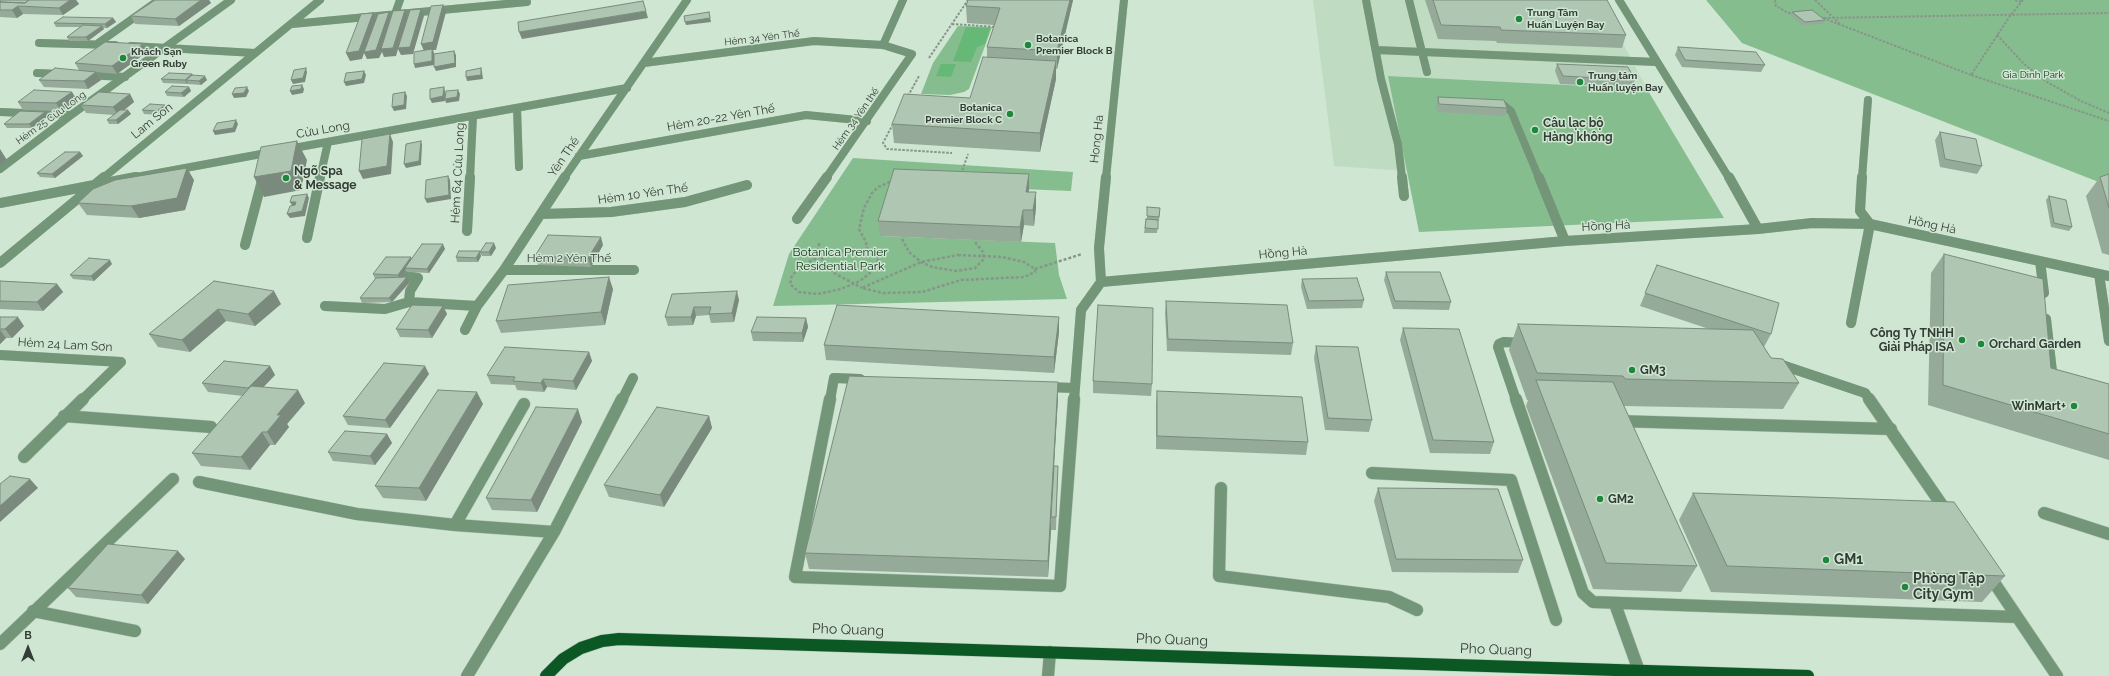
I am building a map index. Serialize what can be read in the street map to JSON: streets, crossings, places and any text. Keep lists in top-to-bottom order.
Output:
{
  "streets": {
    "main road": ["Pho Quang"],
    "street": [
      "Hẻm 34 Yên Thế",
      "Hẻm 25 Cửu Long",
      "Hẻm 20-22 Yên Thế",
      "Hẻm 34 Yên thế",
      "Lam Son",
      "Cửu Long",
      "Hong Ha",
      "Yên Thế",
      "Hẻm 64 Cửu Long",
      "Hẻm 10 Yên Thế",
      "Hồng Hà",
      "Hẻm 2 Yên Thế",
      "Hẻm 24 Lam Sơn"
    ]
  },
  "crossings": [
    ["Hẻm 34 Yên Thế", "Hẻm 34 Yên thế"],
    ["Hẻm 34 Yên Thế", "Yên Thế"],
    ["Hẻm 20-22 Yên Thế", "Hẻm 34 Yên thế"],
    ["Hẻm 20-22 Yên Thế", "Yên Thế"],
    ["Lam Son", "Cửu Long"],
    ["Cửu Long", "Yên Thế"],
    ["Cửu Long", "Hẻm 64 Cửu Long"],
    ["Hong Ha", "Hồng Hà"],
    ["Yên Thế", "Hẻm 10 Yên Thế"],
    ["Yên Thế", "Hẻm 2 Yên Thế"]
  ],
  "parks": ["Gia Dinh Park", "Botanica Premier Residential Park"],
  "places": [
    "Trung Tâm Huấn Luyện Bay",
    "Botanica Premier Block B",
    "Khách Sạn Green Ruby",
    "Trung tâm Huấn luyện Bay",
    "Botanica Premier Block C",
    "Câu lạc bộ Hàng không",
    "Ngõ Spa & Message",
    "Công Ty TNHH Giải Pháp ISA",
    "Orchard Garden",
    "GM3",
    "WinMart+",
    "GM2",
    "GM1",
    "Phòng Tập City Gym"
  ],
  "north": "top"
}
